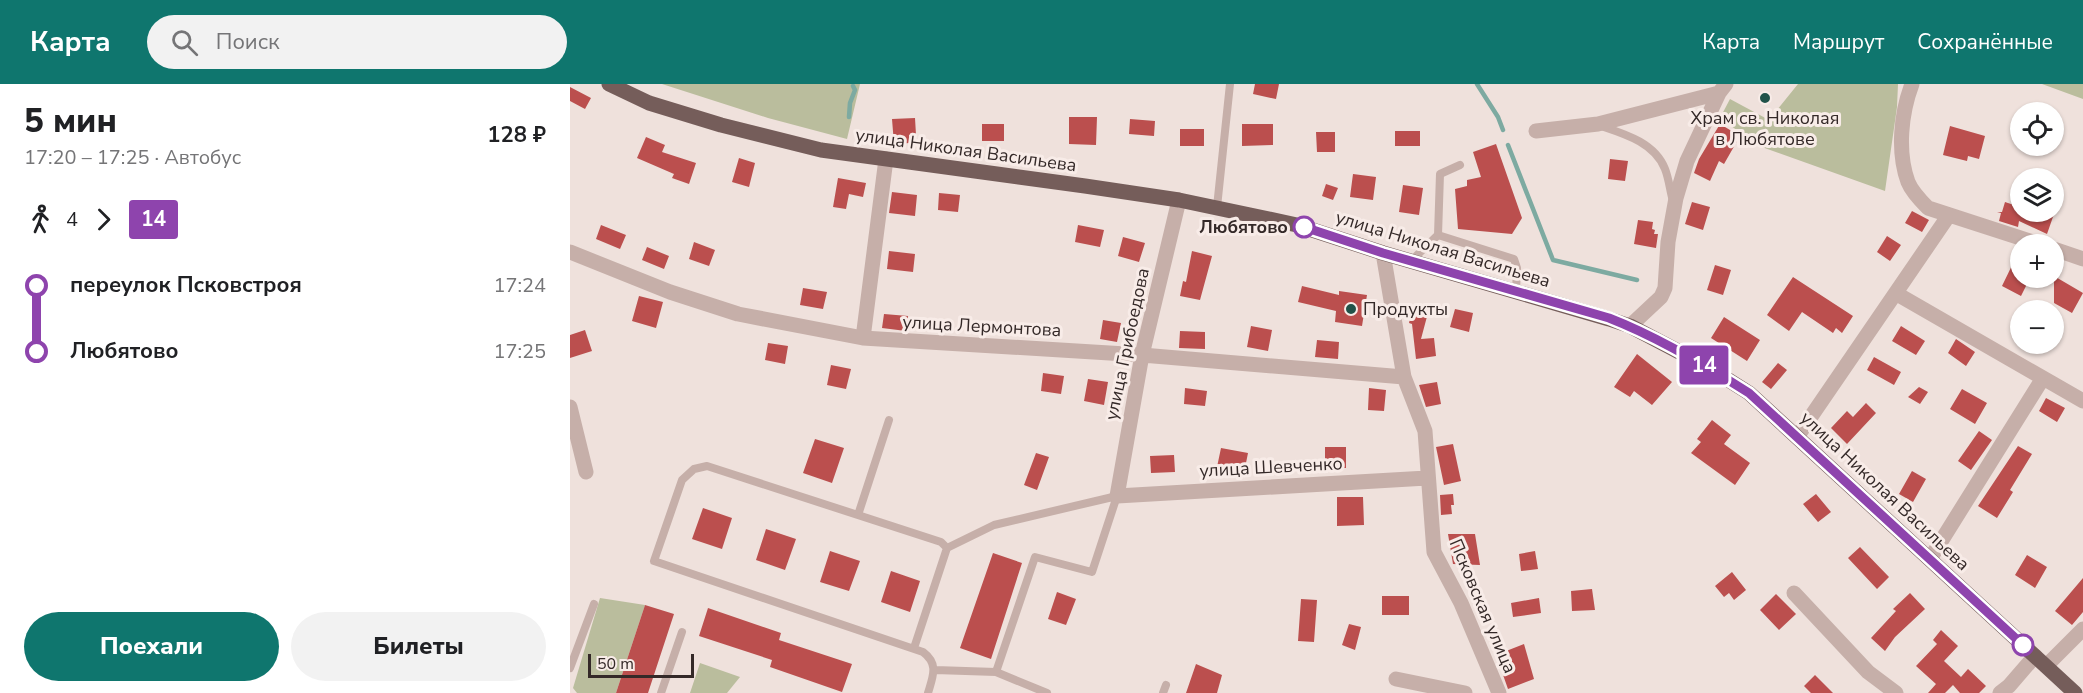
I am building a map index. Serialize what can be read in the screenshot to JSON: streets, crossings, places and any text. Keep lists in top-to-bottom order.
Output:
{
  "streets": {
    "main road": ["улица Николая Васильева"],
    "street": [
      "улица Лермонтова",
      "улица Грибоедова",
      "улица Шевченко",
      "Псковская улица"
    ]
  },
  "crossings": [
    ["улица Николая Васильева", "улица Грибоедова"],
    ["улица Николая Васильева", "Псковская улица"],
    ["улица Лермонтова", "улица Грибоедова"],
    ["улица Лермонтова", "Псковская улица"],
    ["улица Грибоедова", "улица Шевченко"],
    ["улица Шевченко", "Псковская улица"]
  ],
  "places": ["Храм св. Николая в Любятове", "Любятово", "Продукты"],
  "lines": ["bus line 14"],
  "scale_bar": "50 m",
  "page": {
    "header": "Карта",
    "search": "Поиск",
    "nav": ["Карта", "Маршрут", "Сохранённые"],
    "heading": ["5 мин", "17:20 – 17:25 · Автобус", "128 ₽"],
    "on_map": "14",
    "map_buttons": ["+", "−"],
    "legs": ["4", "14"],
    "list": [
      {
        "name": "переулок Псковстроя",
        "value": "17:24"
      },
      {
        "name": "Любятово",
        "value": "17:25"
      }
    ],
    "buttons": ["Поехали", "Билеты"],
    "scale": "50 m"
  }
}
